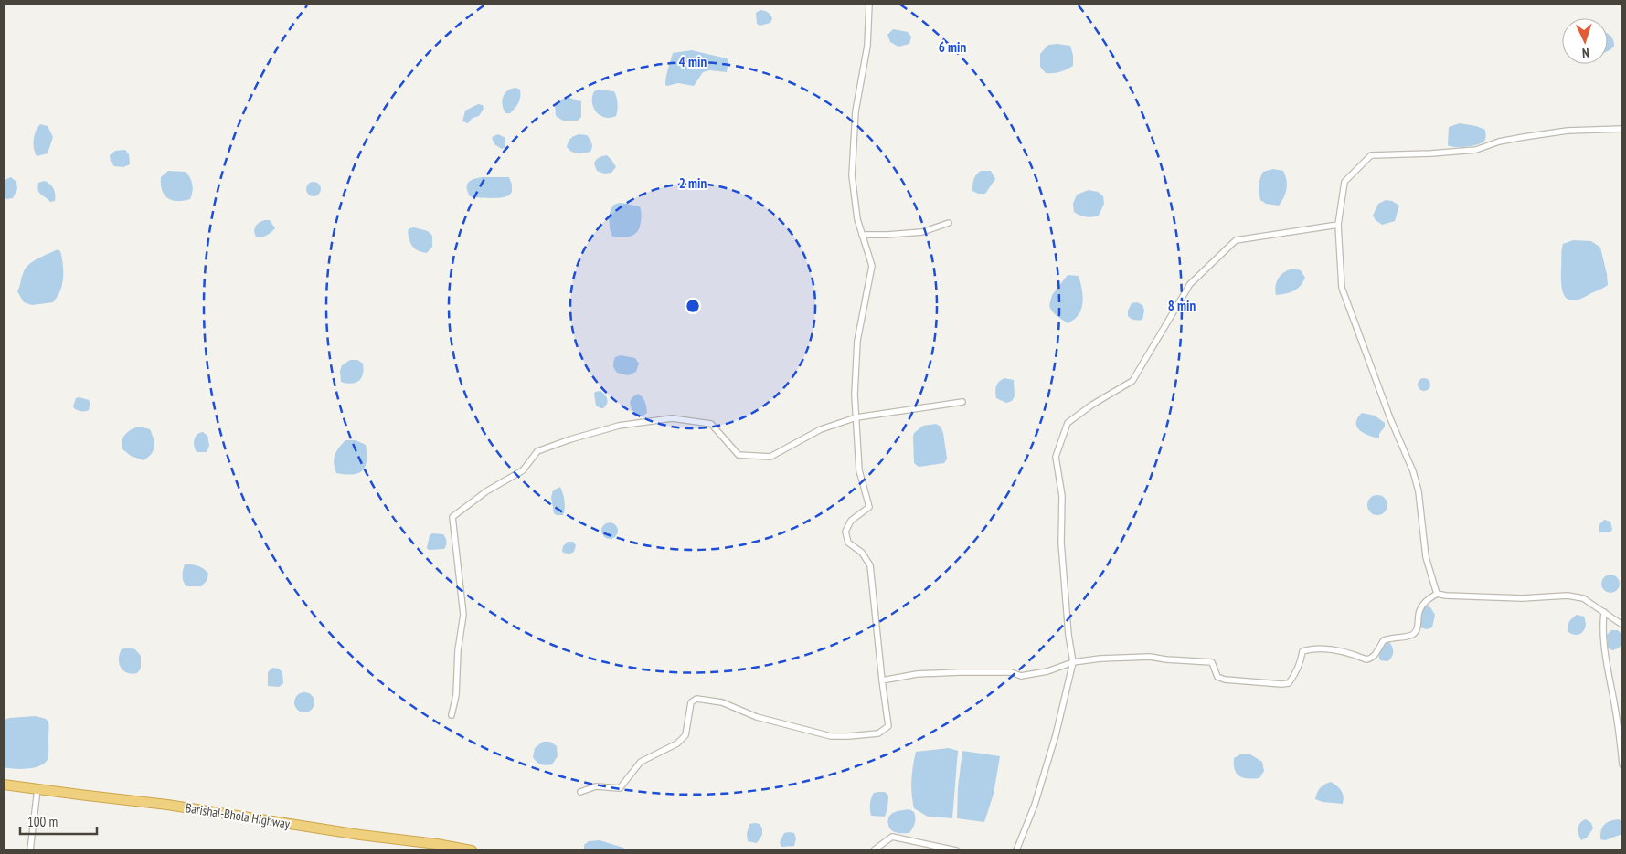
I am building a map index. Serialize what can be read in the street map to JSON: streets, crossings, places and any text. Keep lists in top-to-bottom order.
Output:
{
  "streets": {
    "highway": ["Barishal-Bhola Highway"]
  },
  "scale_bar": "100 m",
  "north": "bottom",
  "rings": [
    "6 min",
    "4 min",
    "2 min",
    "8 min"
  ]
}
